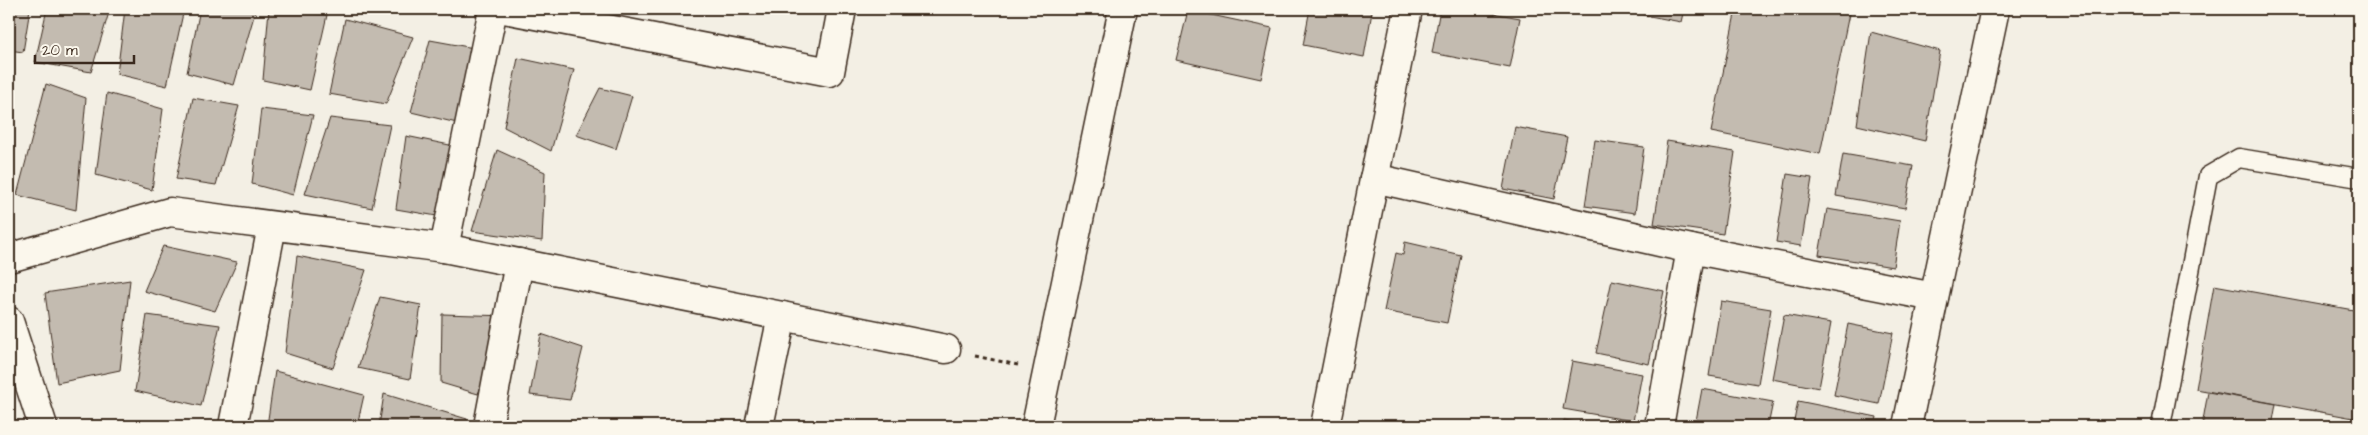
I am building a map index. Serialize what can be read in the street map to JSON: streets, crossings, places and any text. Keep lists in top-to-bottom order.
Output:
{
  "scale_bar": "20 m"
}
